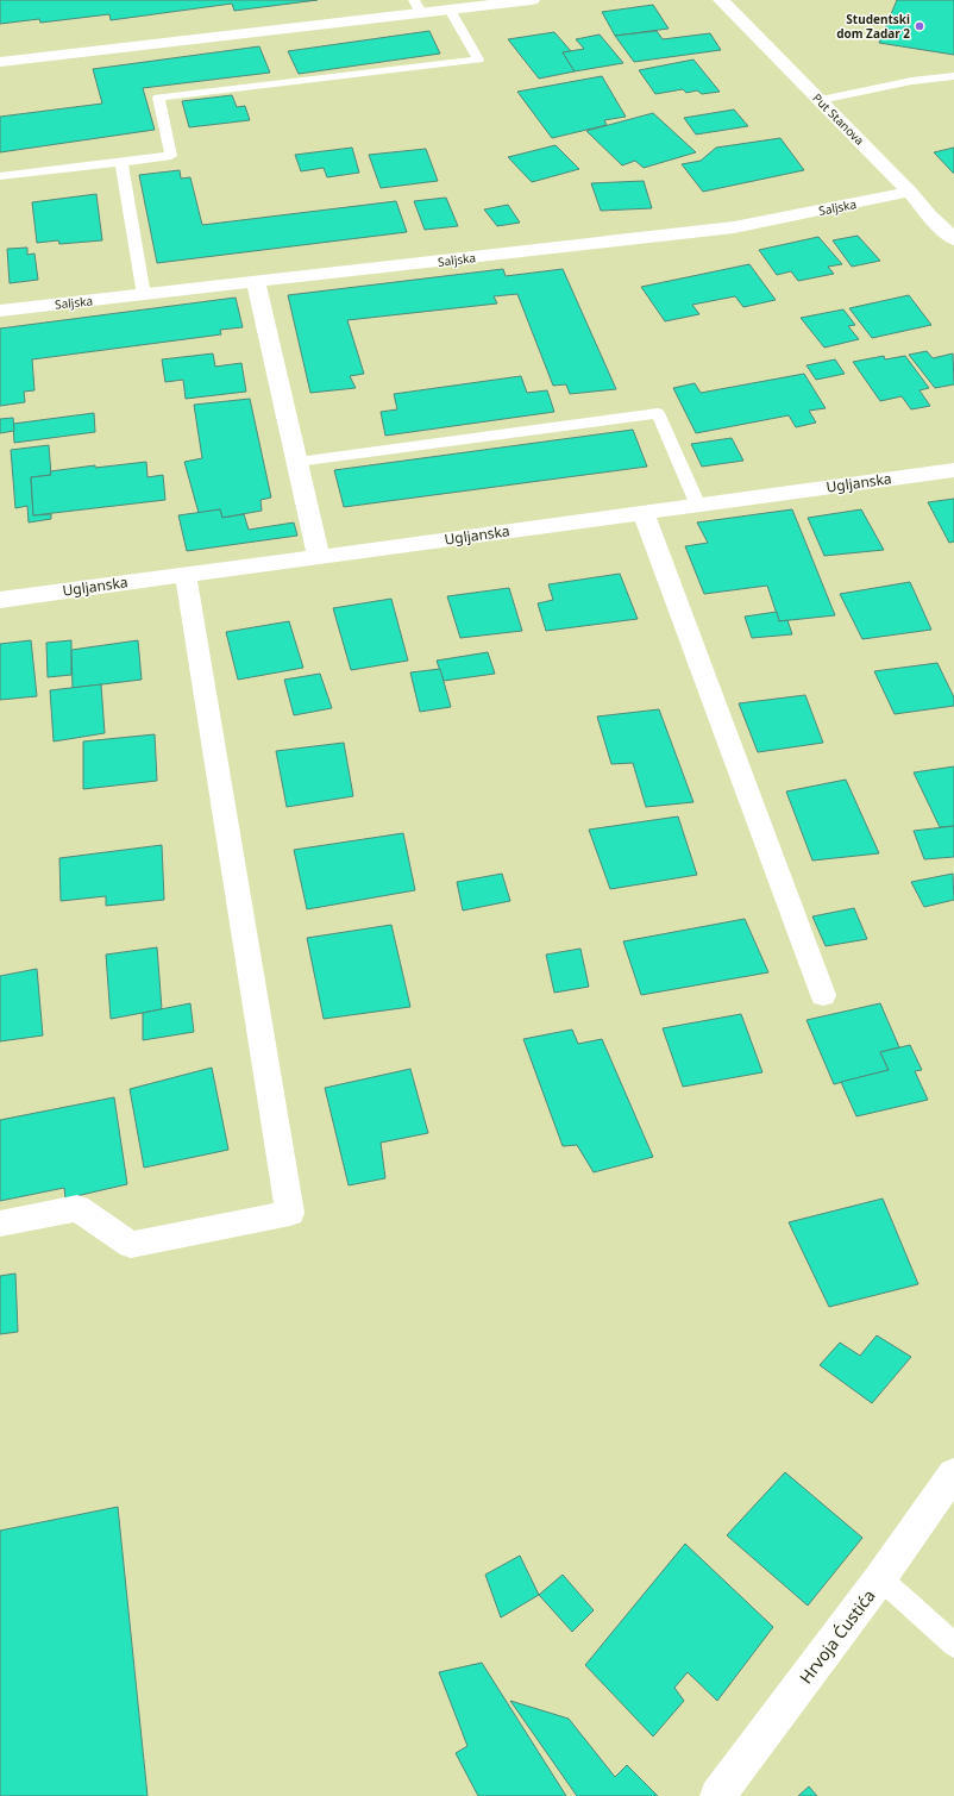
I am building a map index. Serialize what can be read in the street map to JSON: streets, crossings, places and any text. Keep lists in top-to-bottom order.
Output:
{
  "streets": {
    "street": [
      "Put Stanova",
      "Saljska",
      "Ugljanska",
      "Hrvoja Ćustića"
    ]
  },
  "crossings": [
    ["Put Stanova", "Saljska"]
  ],
  "places": ["Studentski dom Zadar 2"]
}
